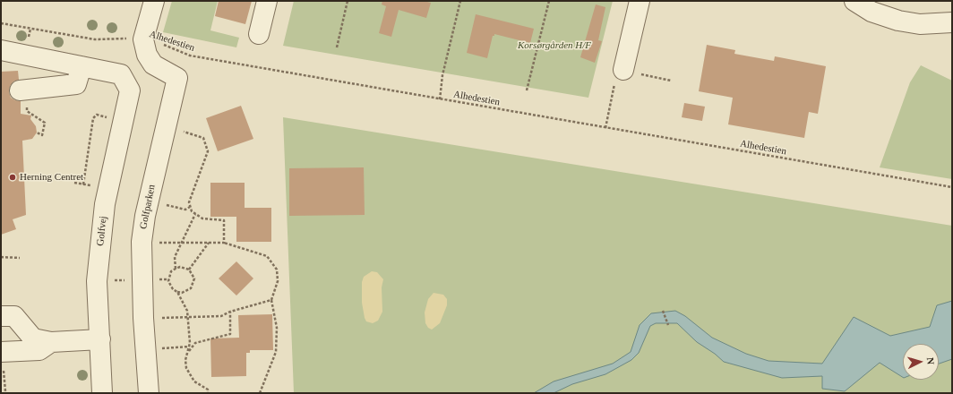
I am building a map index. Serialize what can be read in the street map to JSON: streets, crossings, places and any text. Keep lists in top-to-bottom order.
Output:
{
  "streets": {
    "street": ["Golfparken", "Golfvej"],
    "path": ["Alhedestien"]
  },
  "crossings": [
    ["Alhedestien", "Golfparken"]
  ],
  "parks": ["Korsørgården H/F"],
  "places": ["Herning Centret"],
  "north": "right"
}
